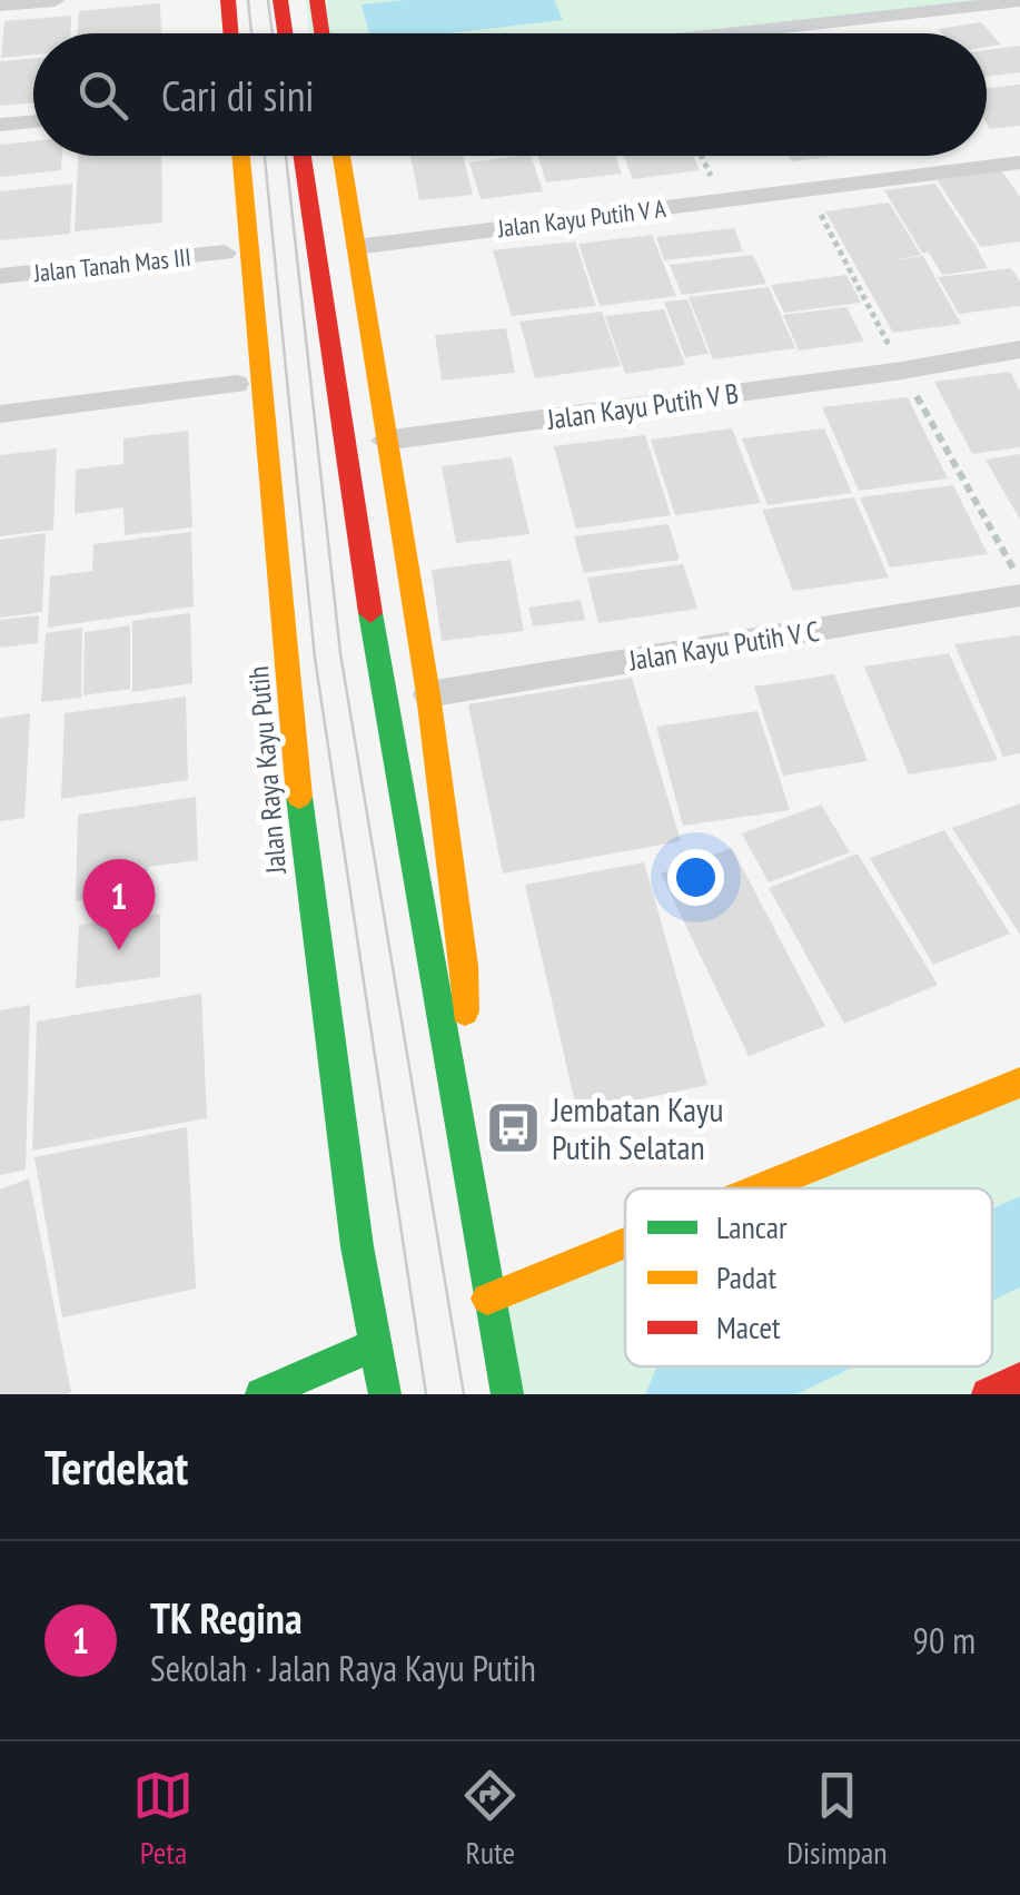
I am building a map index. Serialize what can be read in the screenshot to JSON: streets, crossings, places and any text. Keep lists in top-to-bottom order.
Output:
{
  "streets": {
    "main road": ["Jalan Raya Kayu Putih"],
    "street": [
      "Jalan Kayu Putih V A",
      "Jalan Tanah Mas III",
      "Jalan Kayu Putih V B",
      "Jalan Kayu Putih V C"
    ]
  },
  "crossings": [
    ["Jalan Kayu Putih V A", "Jalan Raya Kayu Putih"],
    ["Jalan Kayu Putih V B", "Jalan Raya Kayu Putih"],
    ["Jalan Kayu Putih V C", "Jalan Raya Kayu Putih"]
  ],
  "places": {
    "bus stop": ["Jembatan Kayu Putih Selatan"]
  },
  "legend": ["Lancar", "Padat", "Macet"],
  "page": {
    "search": "Cari di sini",
    "pins": "1",
    "heading": "Terdekat",
    "list": [
      {
        "mark": "1",
        "name": "TK Regina",
        "note": "Sekolah · Jalan Raya Kayu Putih",
        "value": "90 m"
      }
    ],
    "nav": ["Peta", "Rute", "Disimpan"]
  }
}
